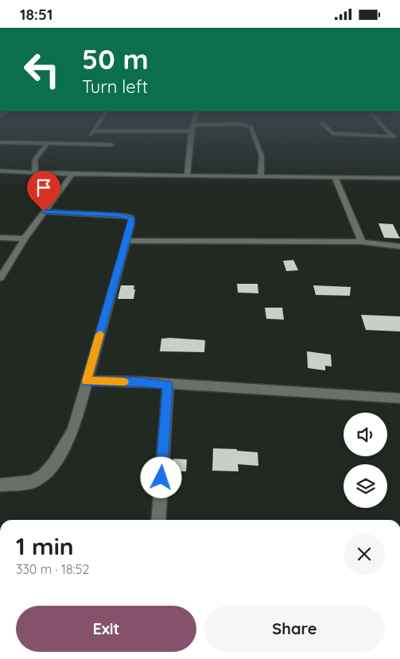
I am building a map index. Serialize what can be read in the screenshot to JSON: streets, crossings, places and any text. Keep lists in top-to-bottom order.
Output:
{
  "page": {
    "status": "18:51",
    "turn": ["50 m", "Turn left"],
    "heading": ["1 min", "330 m · 18:52"],
    "buttons": ["Exit", "Share"]
  }
}
